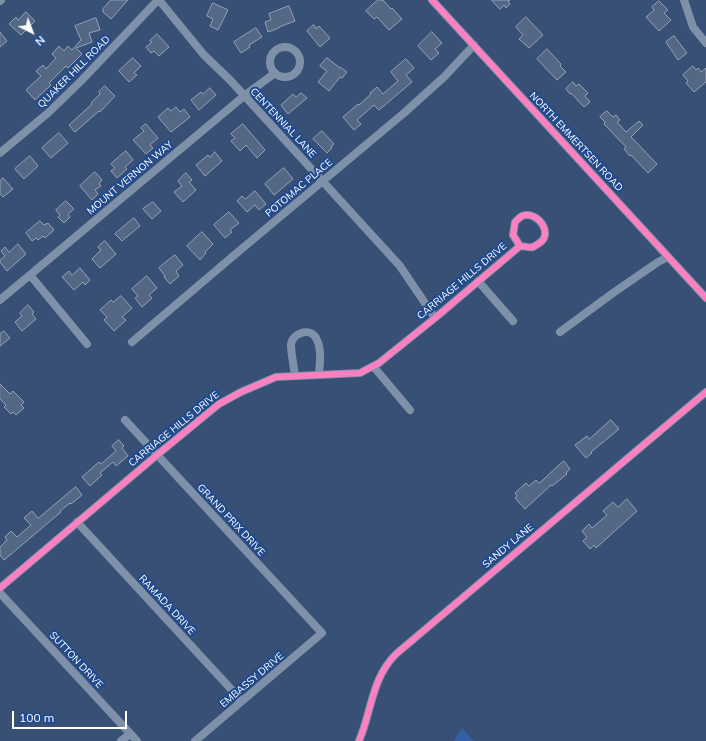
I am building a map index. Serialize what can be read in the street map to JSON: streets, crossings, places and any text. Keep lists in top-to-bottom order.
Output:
{
  "streets": {
    "street": [
      "QUAKER HILL ROAD",
      "CENTENNIAL LANE",
      "NORTH EMMERTSEN ROAD",
      "MOUNT VERNON WAY",
      "POTOMAC PLACE",
      "CARRIAGE HILLS DRIVE",
      "GRAND PRIX DRIVE",
      "SANDY LANE",
      "RAMADA DRIVE",
      "SUTTON DRIVE",
      "EMBASSY DRIVE"
    ]
  },
  "crossings": [
    ["QUAKER HILL ROAD", "CENTENNIAL LANE"],
    ["CENTENNIAL LANE", "MOUNT VERNON WAY"],
    ["CENTENNIAL LANE", "POTOMAC PLACE"],
    ["CENTENNIAL LANE", "CARRIAGE HILLS DRIVE"],
    ["NORTH EMMERTSEN ROAD", "POTOMAC PLACE"],
    ["CARRIAGE HILLS DRIVE", "GRAND PRIX DRIVE"],
    ["CARRIAGE HILLS DRIVE", "RAMADA DRIVE"],
    ["GRAND PRIX DRIVE", "EMBASSY DRIVE"],
    ["RAMADA DRIVE", "EMBASSY DRIVE"]
  ],
  "scale_bar": "100 m",
  "north": "bottom right"
}
